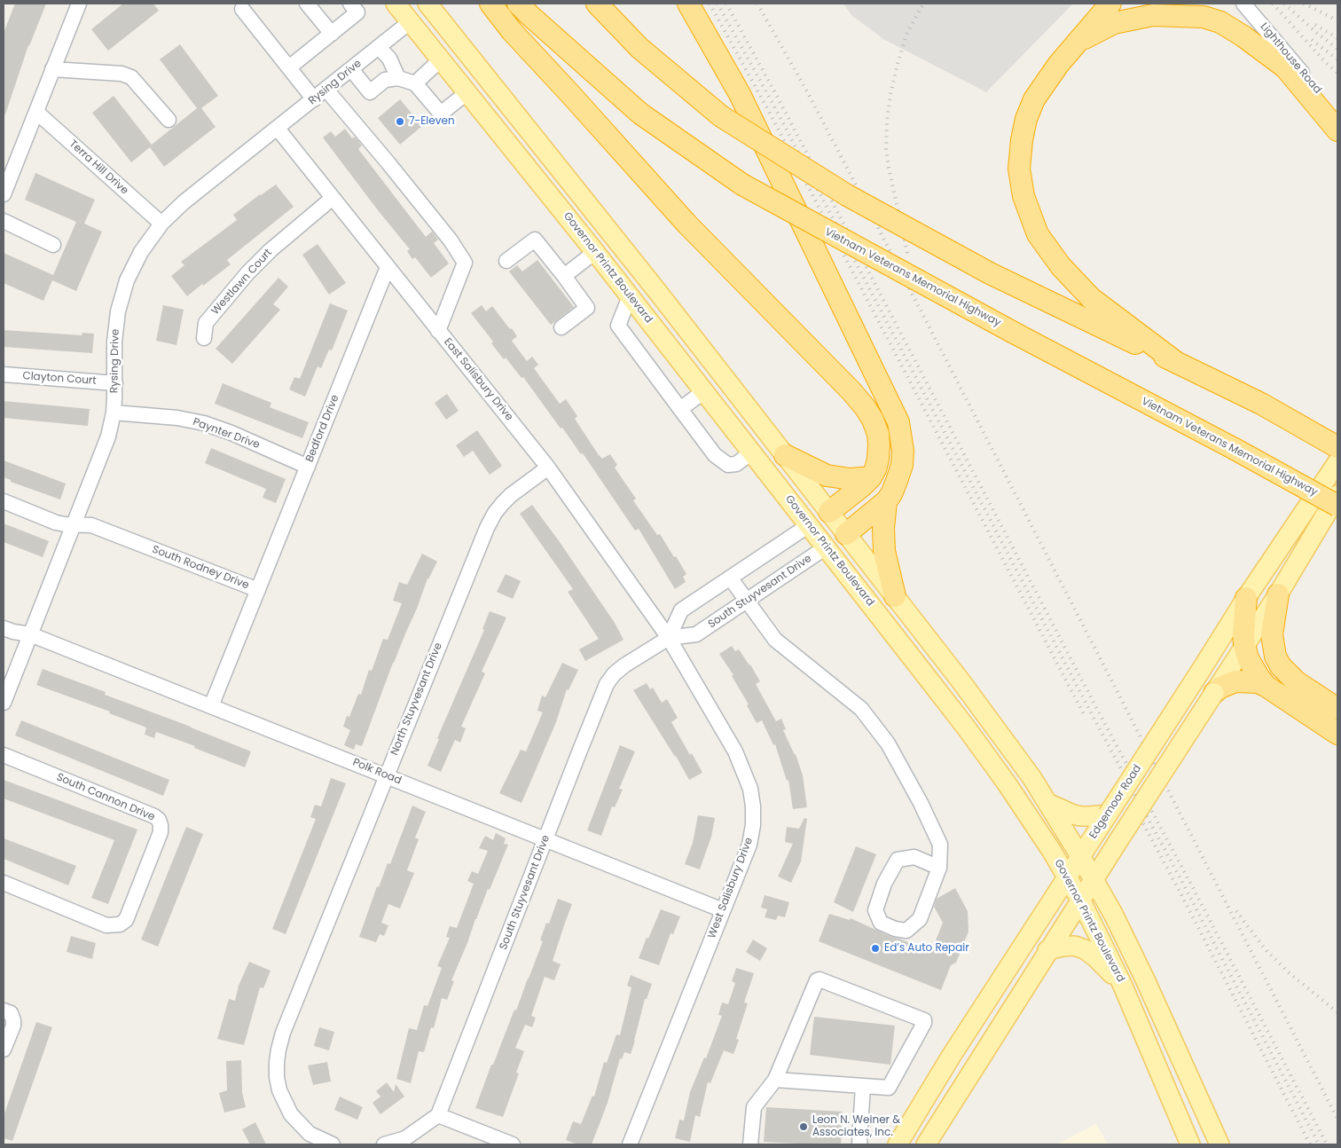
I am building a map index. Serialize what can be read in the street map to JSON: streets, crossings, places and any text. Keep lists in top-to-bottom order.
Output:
{
  "streets": {
    "highway": ["Vietnam Veterans Memorial Highway"],
    "main road": ["Governor Printz Boulevard", "South Stuyvesant Drive", "Edgemoor Road"],
    "street": [
      "Lighthouse Road",
      "Rysing Drive",
      "Terra Hill Drive",
      "Westlawn Court",
      "Clayton Court",
      "East Salisbury Drive",
      "Bedford Drive",
      "Paynter Drive",
      "South Rodney Drive",
      "North Stuyvesant Drive",
      "Polk Road",
      "South Cannon Drive",
      "West Salisbury Drive"
    ]
  },
  "crossings": [
    ["Rysing Drive", "Terra Hill Drive"],
    ["Rysing Drive", "Governor Printz Boulevard"],
    ["Rysing Drive", "Clayton Court"],
    ["Rysing Drive", "East Salisbury Drive"],
    ["Rysing Drive", "Paynter Drive"],
    ["Rysing Drive", "South Rodney Drive"],
    ["Rysing Drive", "Polk Road"],
    ["Governor Printz Boulevard", "South Stuyvesant Drive"],
    ["Governor Printz Boulevard", "Edgemoor Road"],
    ["Westlawn Court", "East Salisbury Drive"],
    ["East Salisbury Drive", "Bedford Drive"],
    ["East Salisbury Drive", "South Stuyvesant Drive"],
    ["East Salisbury Drive", "North Stuyvesant Drive"],
    ["East Salisbury Drive", "West Salisbury Drive"],
    ["Bedford Drive", "Paynter Drive"],
    ["Bedford Drive", "South Rodney Drive"],
    ["South Rodney Drive", "Polk Road"],
    ["South Stuyvesant Drive", "Polk Road"],
    ["South Stuyvesant Drive", "West Salisbury Drive"],
    ["North Stuyvesant Drive", "Polk Road"],
    ["Polk Road", "West Salisbury Drive"]
  ],
  "places": ["7-Eleven", "Ed’s Auto Repair", "Leon N. Weiner & Associates, Inc."]
}
